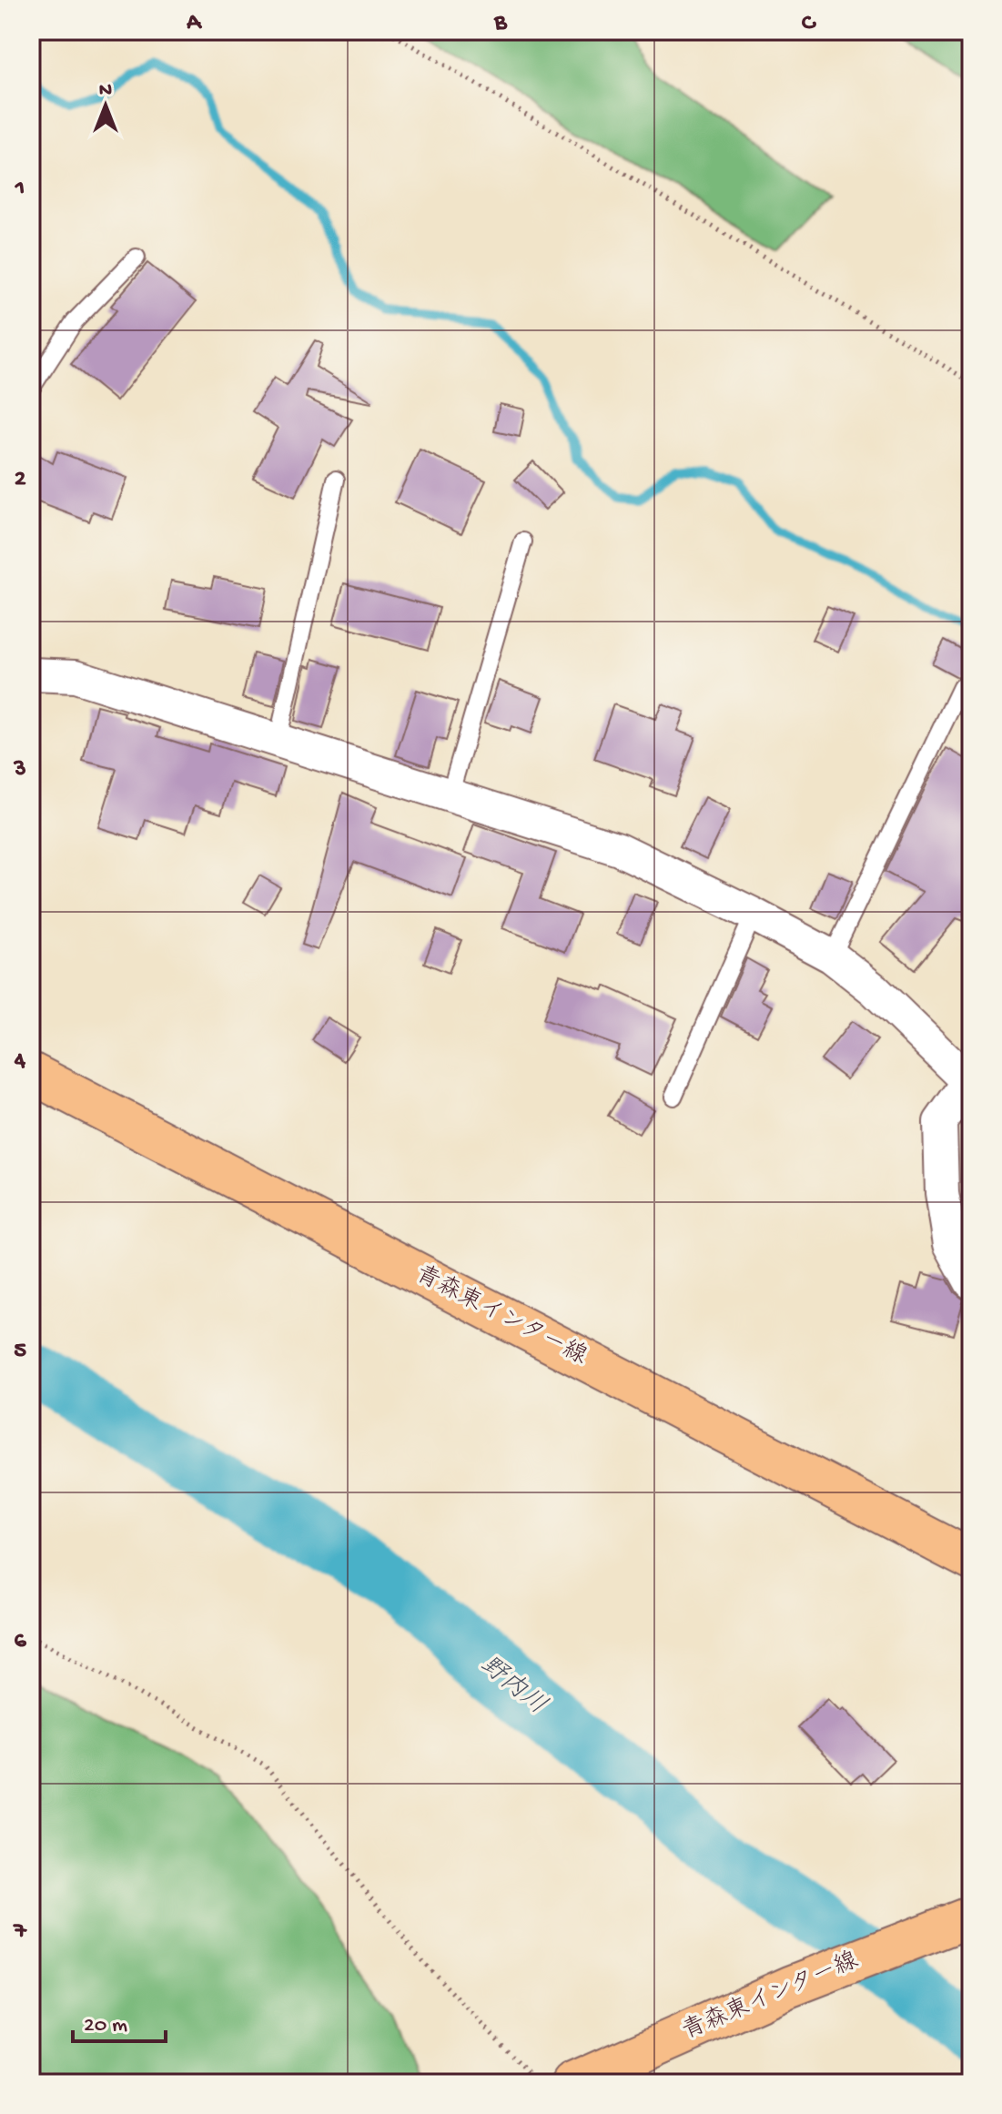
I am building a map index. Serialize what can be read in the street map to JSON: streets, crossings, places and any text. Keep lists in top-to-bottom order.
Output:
{
  "streets": {
    "main road": ["青森東インター線"]
  },
  "water": ["野内川"],
  "scale_bar": "20 m",
  "north": "top",
  "grid": {
    "columns": ["A", "B", "C"],
    "rows": [
      "1",
      "2",
      "3",
      "4",
      "5",
      "6",
      "7"
    ]
  }
}
